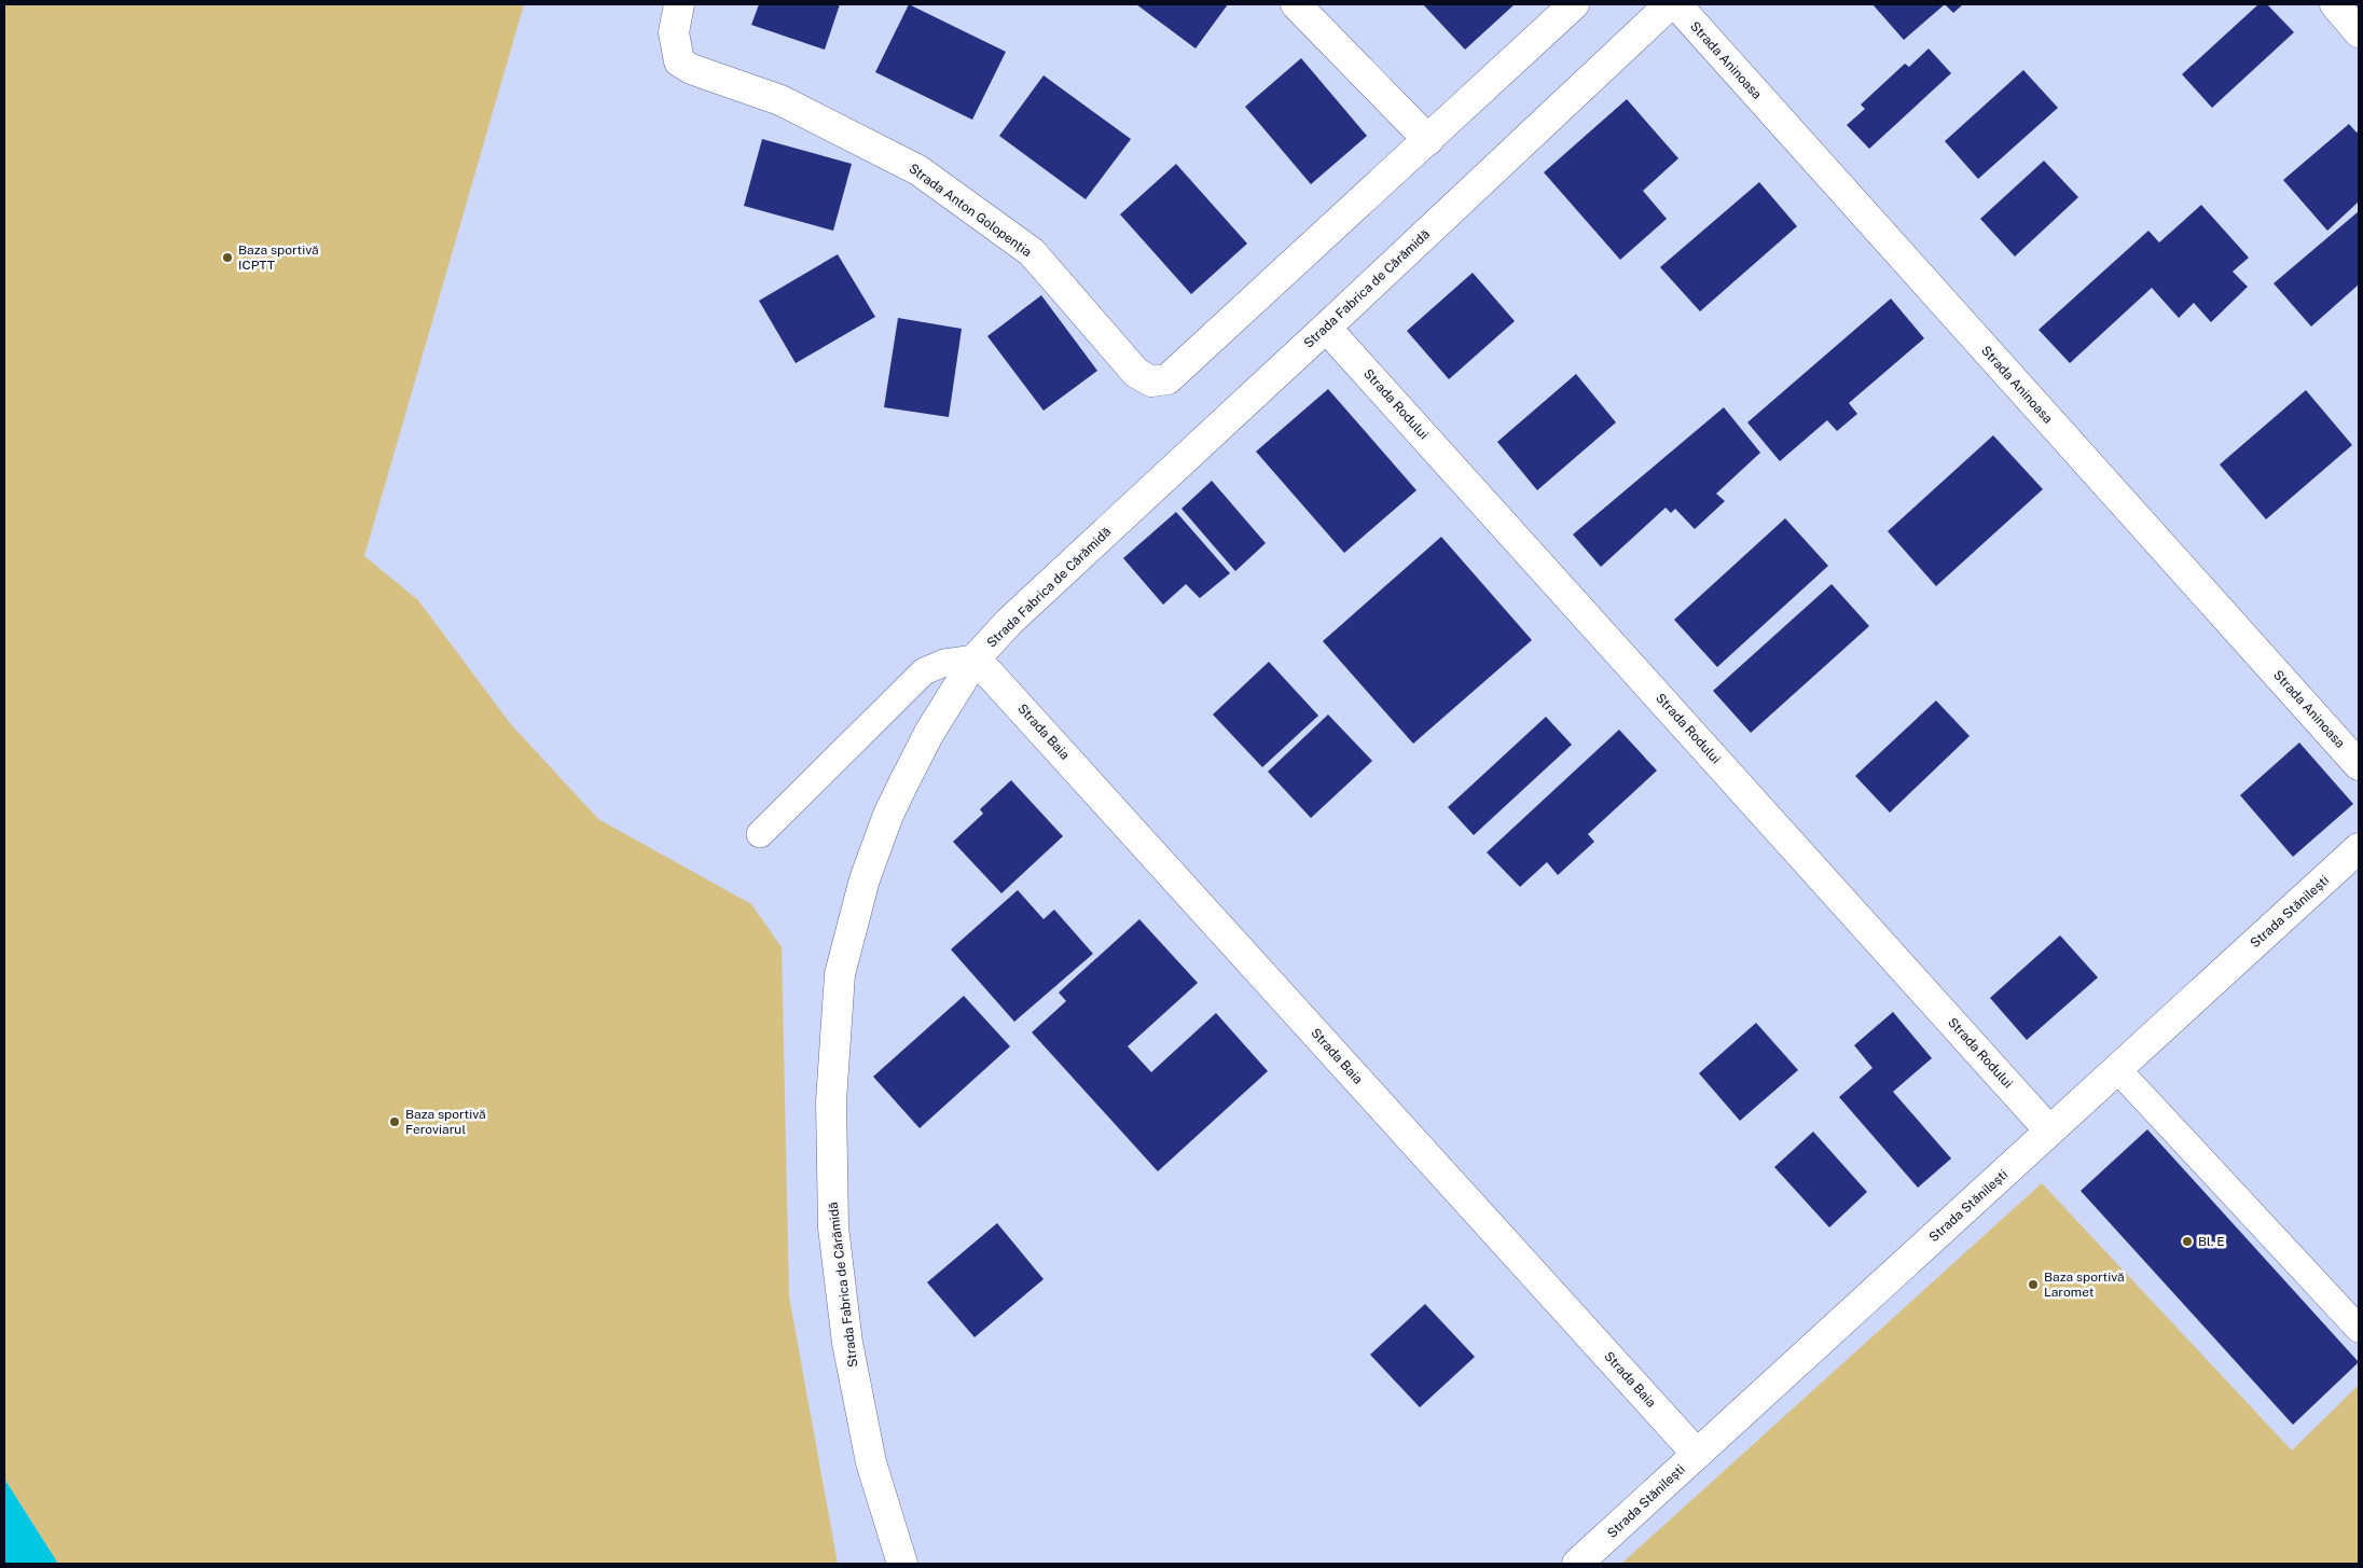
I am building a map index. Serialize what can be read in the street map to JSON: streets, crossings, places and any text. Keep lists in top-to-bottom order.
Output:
{
  "streets": {
    "street": [
      "Strada Aninoasa",
      "Strada Anton Golopenția",
      "Strada Fabrica de Cărămidă",
      "Strada Rodului",
      "Strada Baia",
      "Strada Stănilești"
    ]
  },
  "crossings": [
    ["Strada Fabrica de Cărămidă", "Strada Rodului"],
    ["Strada Fabrica de Cărămidă", "Strada Baia"],
    ["Strada Rodului", "Strada Stănilești"],
    ["Strada Baia", "Strada Stănilești"]
  ],
  "places": [
    "Baza sportivă ICPTT",
    "Baza sportivă Feroviarul",
    "Bl. E",
    "Baza sportivă Laromet"
  ]
}
